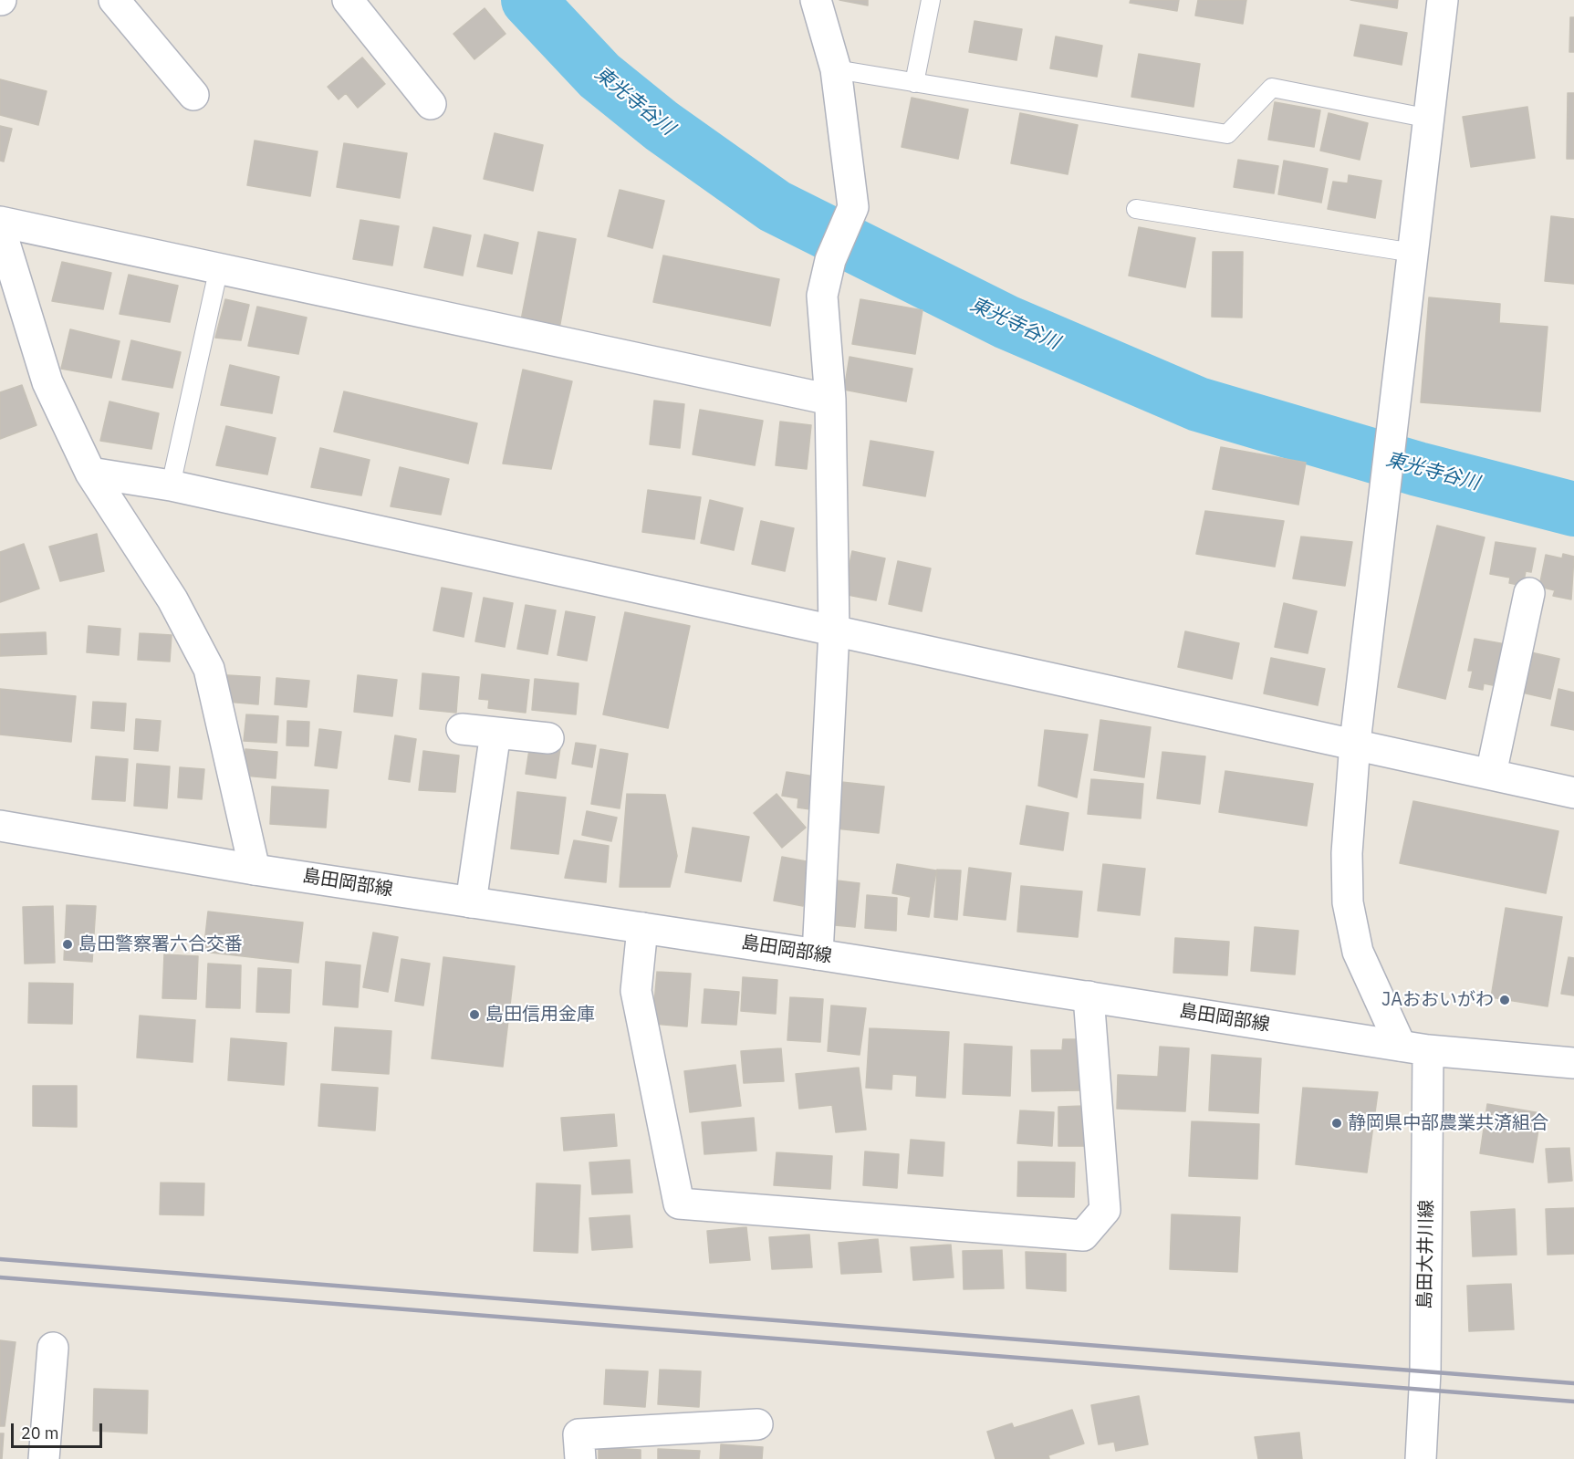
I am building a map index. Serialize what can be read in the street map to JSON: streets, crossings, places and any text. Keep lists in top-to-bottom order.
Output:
{
  "streets": {
    "street": ["島田岡部線", "島田大井川線"]
  },
  "crossings": [
    ["島田岡部線", "島田大井川線"]
  ],
  "water": ["東光寺谷川"],
  "places": [
    "島田警察署六合交番",
    "JAおおいがわ",
    "島田信用金庫",
    "静岡県中部農業共済組合"
  ],
  "scale_bar": "20 m"
}
